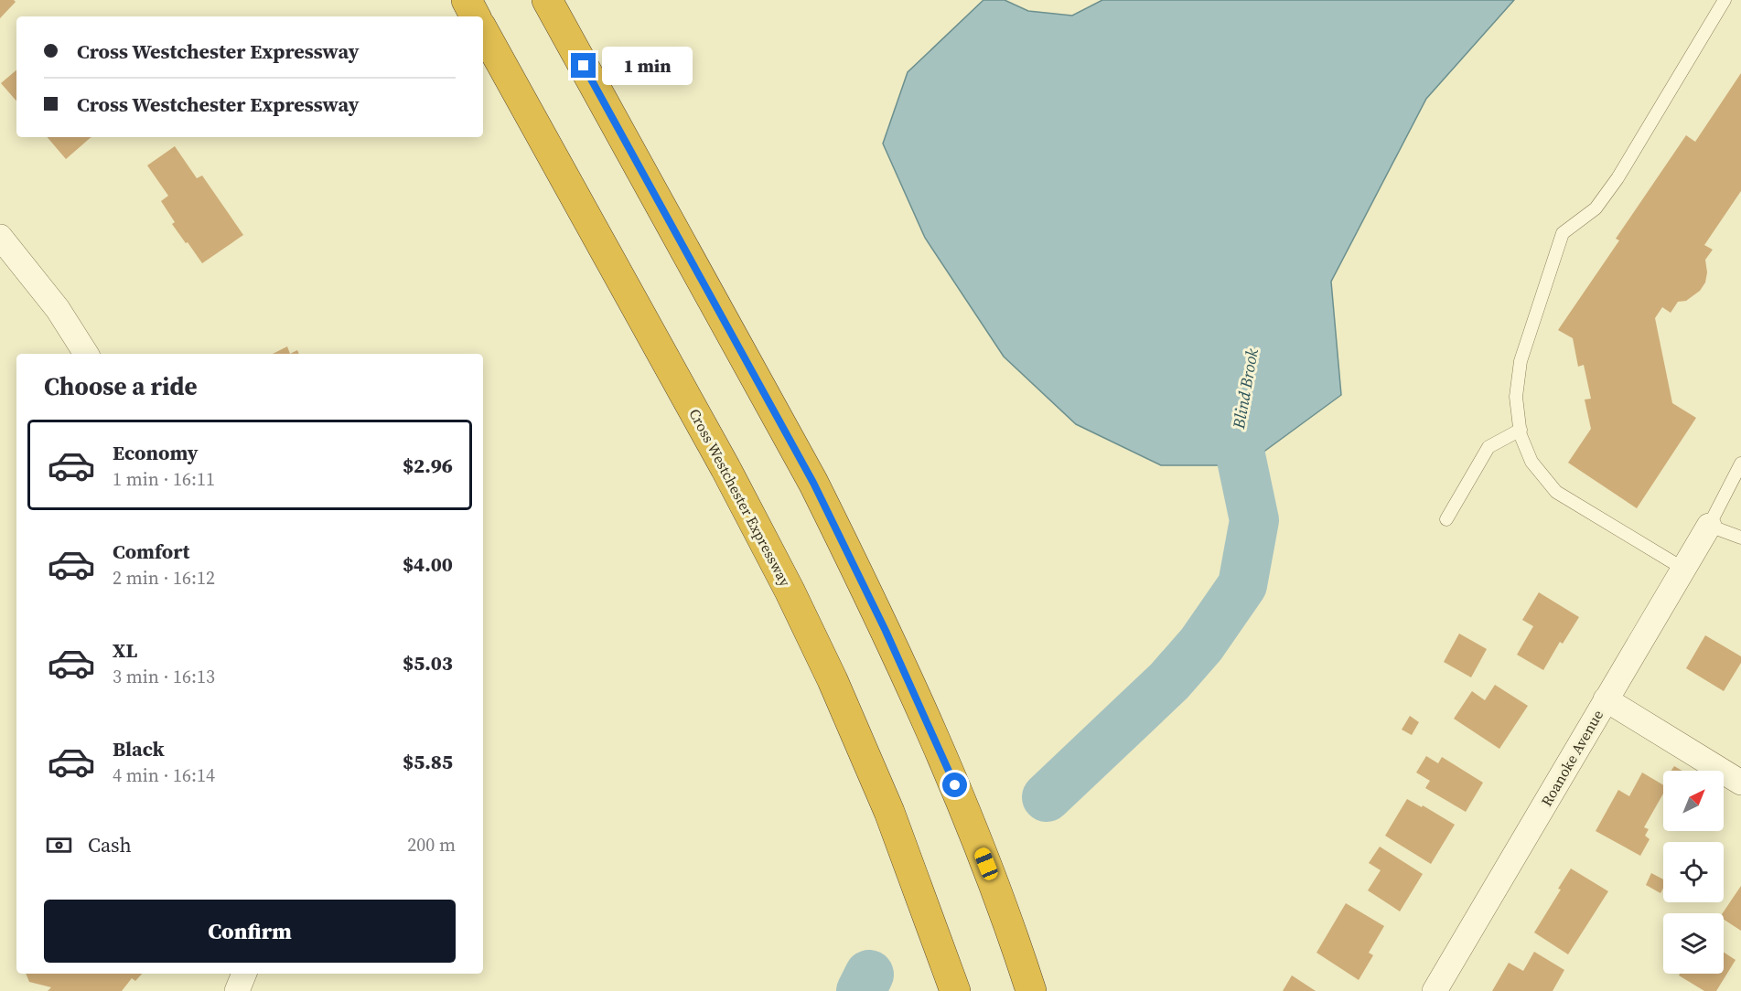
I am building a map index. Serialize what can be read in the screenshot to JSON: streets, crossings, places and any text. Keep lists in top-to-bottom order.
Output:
{
  "streets": {
    "highway": ["Cross Westchester Expressway"],
    "street": ["Roanoke Avenue"]
  },
  "water": ["Blind Brook"],
  "north": "top right",
  "page": {
    "banner": ["Cross Westchester Expressway", "Cross Westchester Expressway"],
    "bubble": "1 min",
    "heading": "Choose a ride",
    "list": [
      {
        "name": "Economy",
        "note": "1 min · 16:11",
        "value": "$2.96"
      },
      {
        "name": "Comfort",
        "note": "2 min · 16:12",
        "value": "$4.00"
      },
      {
        "name": "XL",
        "note": "3 min · 16:13",
        "value": "$5.03"
      },
      {
        "name": "Black",
        "note": "4 min · 16:14",
        "value": "$5.85"
      }
    ],
    "pay": ["Cash", "200 m"],
    "buttons": "Confirm"
  }
}
